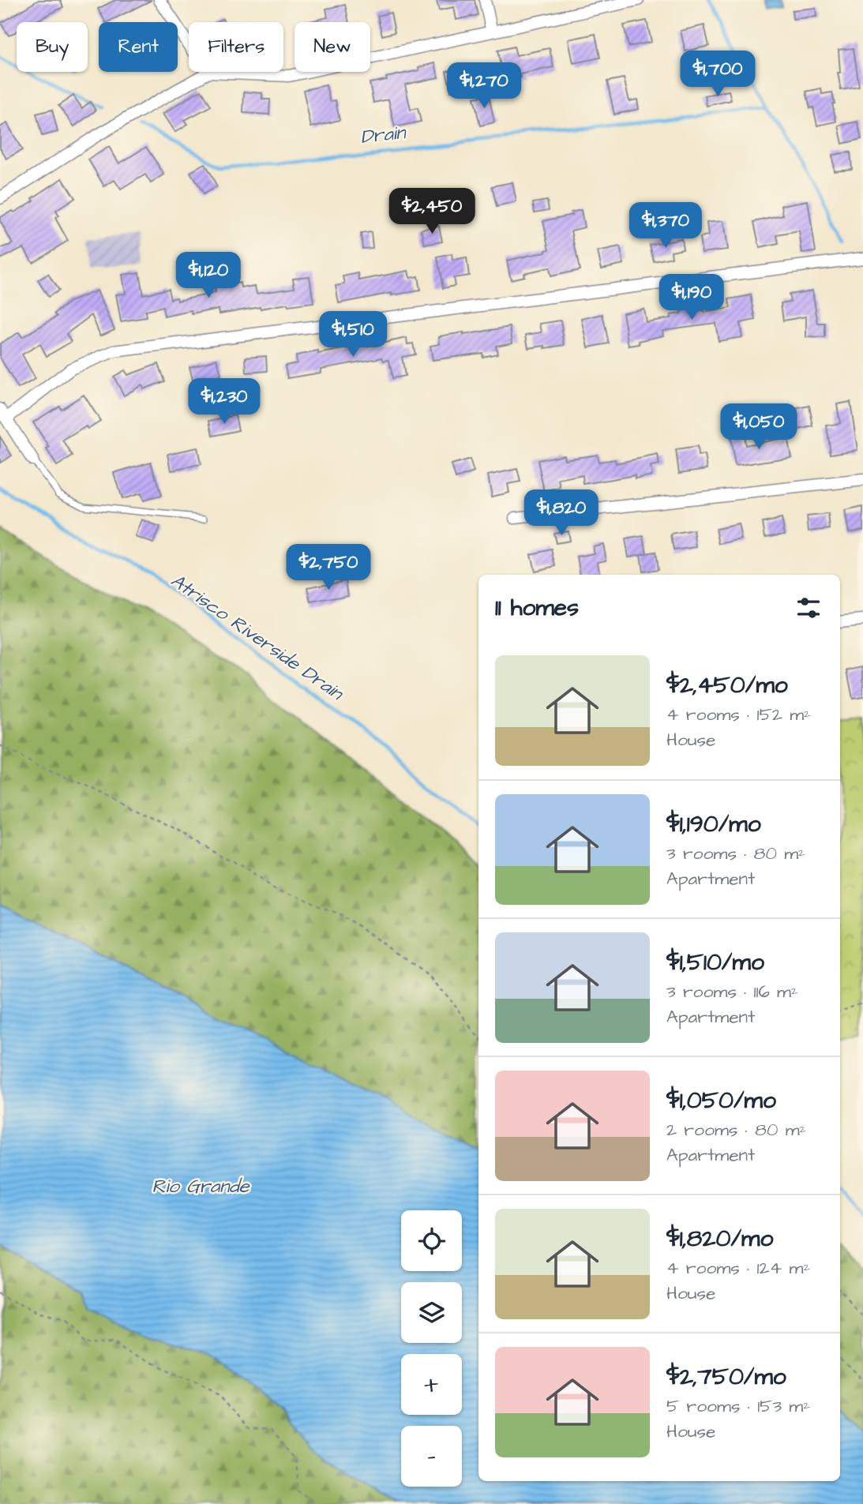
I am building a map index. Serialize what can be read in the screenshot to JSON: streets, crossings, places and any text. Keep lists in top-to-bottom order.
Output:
{
  "water": ["Drain", "Atrisco Riverside Drain", "Rio Grande"],
  "page": {
    "chip": [
      "Buy",
      "Rent",
      "Filters",
      "New"
    ],
    "price": [
      "$1,700",
      "$1,270",
      "$2,450",
      "$1,370",
      "$1,120",
      "$1,190",
      "$1,510",
      "$1,230",
      "$1,050",
      "$1,820",
      "$2,750"
    ],
    "heading": "11 homes",
    "list": [
      {
        "name": "$2,450/mo",
        "note": "4 rooms · 152 m² · House"
      },
      {
        "name": "$1,190/mo",
        "note": "3 rooms · 80 m² · Apartment"
      },
      {
        "name": "$1,510/mo",
        "note": "3 rooms · 116 m² · Apartment"
      },
      {
        "name": "$1,050/mo",
        "note": "2 rooms · 80 m² · Apartment"
      },
      {
        "name": "$1,820/mo",
        "note": "4 rooms · 124 m² · House"
      },
      {
        "name": "$2,750/mo",
        "note": "5 rooms · 153 m² · House"
      }
    ],
    "map_buttons": ["+", "−"]
  }
}
